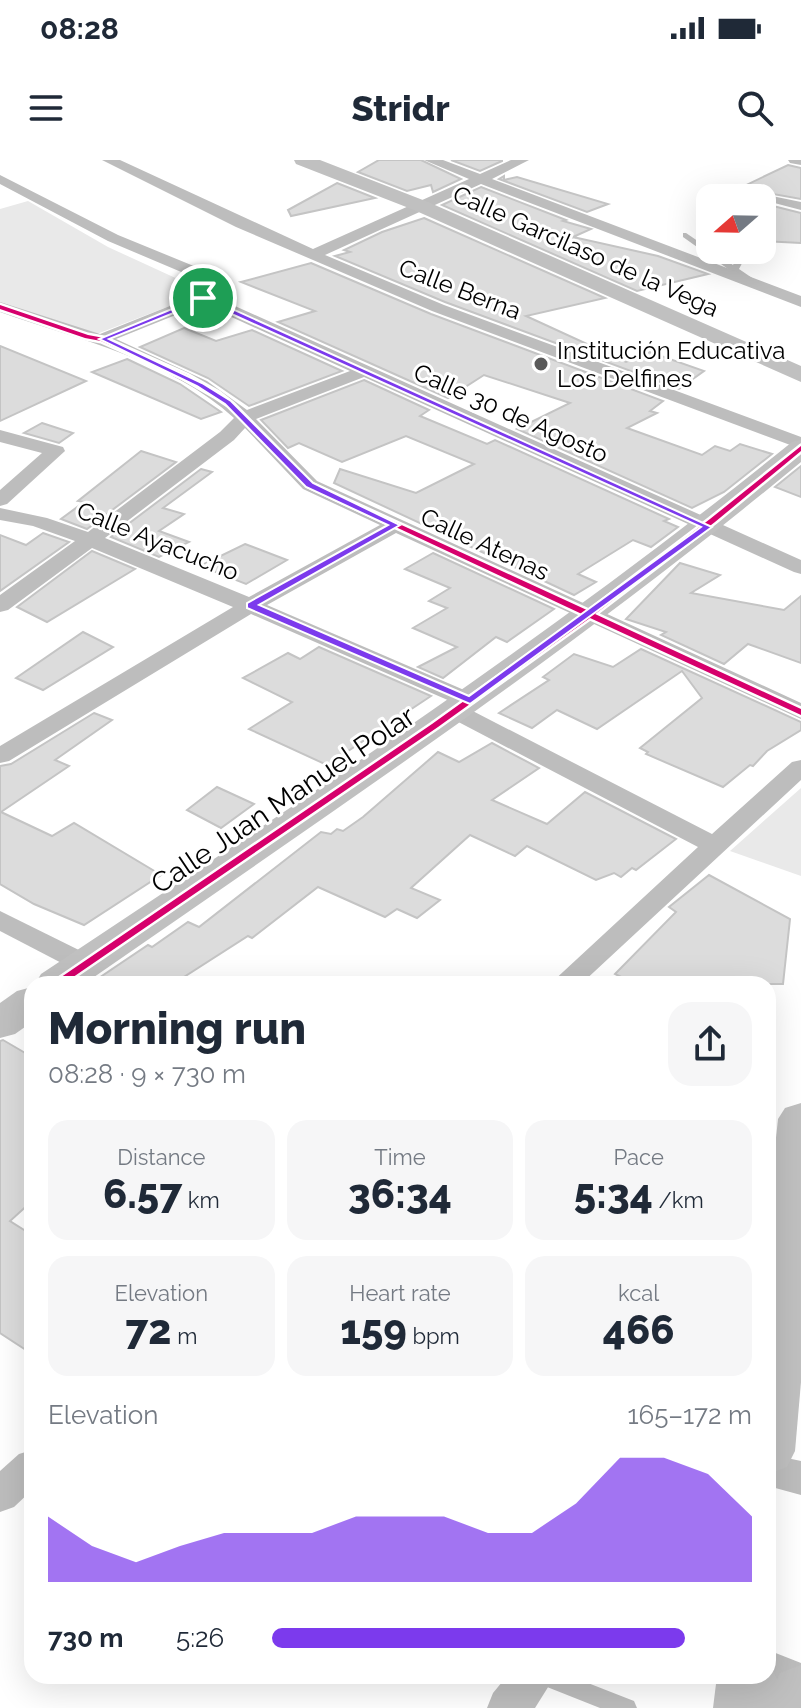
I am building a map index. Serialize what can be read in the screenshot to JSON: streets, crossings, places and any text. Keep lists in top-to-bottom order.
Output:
{
  "streets": {
    "street": [
      "Calle Garcilaso de la Vega",
      "Calle Berna",
      "Calle 30 de Agosto",
      "Calle Ayacucho",
      "Calle Atenas",
      "Calle Juan Manuel Polar"
    ]
  },
  "crossings": [
    ["Calle Berna", "Calle Juan Manuel Polar"],
    ["Calle 30 de Agosto", "Calle Juan Manuel Polar"],
    ["Calle Ayacucho", "Calle Juan Manuel Polar"],
    ["Calle Atenas", "Calle Juan Manuel Polar"]
  ],
  "places": ["Institución Educativa Los Delfines"],
  "north": "left",
  "page": {
    "status": "08:28",
    "header": "Stridr",
    "heading": ["Morning run", "08:28 · 9 × 730 m"],
    "stats": [
      ["Distance", "6.57 km"],
      ["Time", "36:34"],
      ["Pace", "5:34 /km"],
      ["Elevation", "72 m"],
      ["Heart rate", "159 bpm"],
      ["kcal", "466"]
    ],
    "chart": ["Elevation", "165–172 m"],
    "list": [
      {
        "name": "730 m",
        "note": "5:26"
      }
    ]
  }
}
